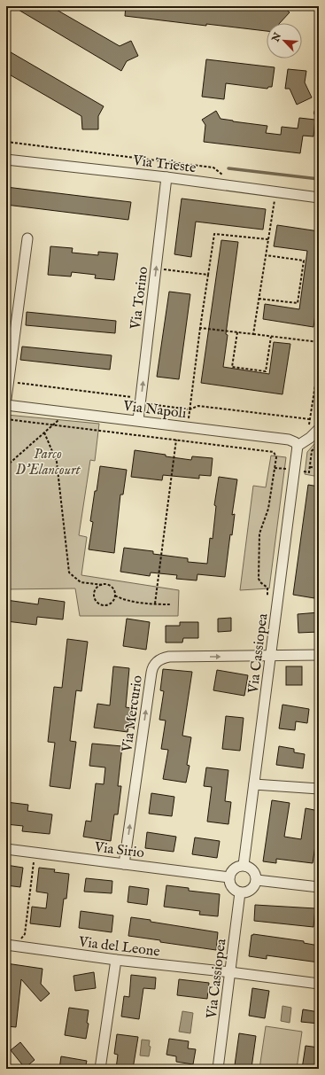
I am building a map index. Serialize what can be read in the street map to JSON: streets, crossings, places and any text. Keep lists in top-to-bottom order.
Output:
{
  "streets": {
    "street": [
      "Via Trieste",
      "Via Torino",
      "Via Napoli",
      "Via Cassiopea",
      "Via Mercurio",
      "Via Sirio",
      "Via del Leone"
    ]
  },
  "crossings": [
    ["Via Trieste", "Via Torino"],
    ["Via Torino", "Via Napoli"],
    ["Via Napoli", "Via Cassiopea"],
    ["Via Cassiopea", "Via Mercurio"],
    ["Via Cassiopea", "Via Sirio"],
    ["Via Cassiopea", "Via del Leone"],
    ["Via Mercurio", "Via Sirio"]
  ],
  "one_way": ["Via Torino"],
  "parks": ["Parco D'Elancourt"],
  "north": "top left"
}
